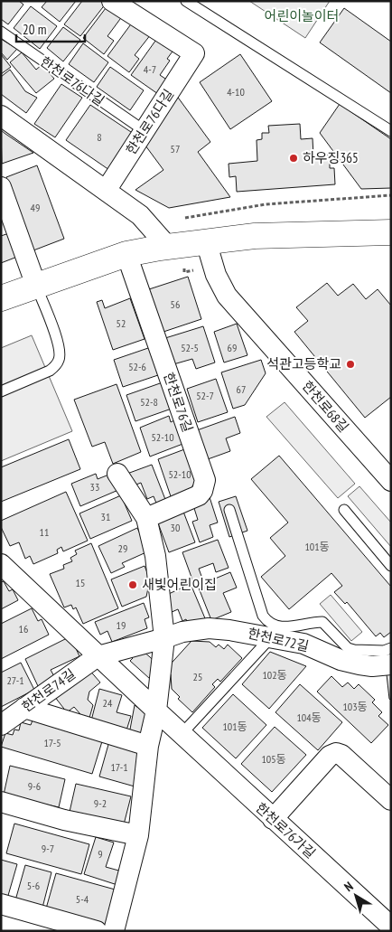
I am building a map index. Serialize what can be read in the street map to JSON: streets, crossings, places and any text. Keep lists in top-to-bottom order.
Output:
{
  "streets": {
    "street": [
      "한천로76다길",
      "한천로76길",
      "한천로68길",
      "한천로72길",
      "한천로74길",
      "한천로76가길"
    ],
    "lane": ["한천로76나길"]
  },
  "crossings": [
    ["한천로76나길", "한천로76다길"],
    ["한천로74길", "한천로76가길"]
  ],
  "parks": ["어린이놀이터"],
  "places": ["하우징365", "석관고등학교", "새빛어린이집"],
  "house_numbers": [
    "4-7",
    "4-10",
    "8",
    "57",
    "49",
    "56",
    "52",
    "52-5",
    "69",
    "52-6",
    "67",
    "52-7",
    "52-8",
    "52-10",
    "52-10",
    "33",
    "31",
    "30",
    "11",
    "101동",
    "29",
    "15",
    "19",
    "16",
    "102동",
    "25",
    "27-1",
    "24",
    "103동",
    "104동",
    "101동",
    "17-5",
    "105동",
    "17-1",
    "9-6",
    "9-2",
    "9-7",
    "9",
    "5-6",
    "5-4"
  ],
  "scale_bar": "20 m",
  "north": "top left"
}
